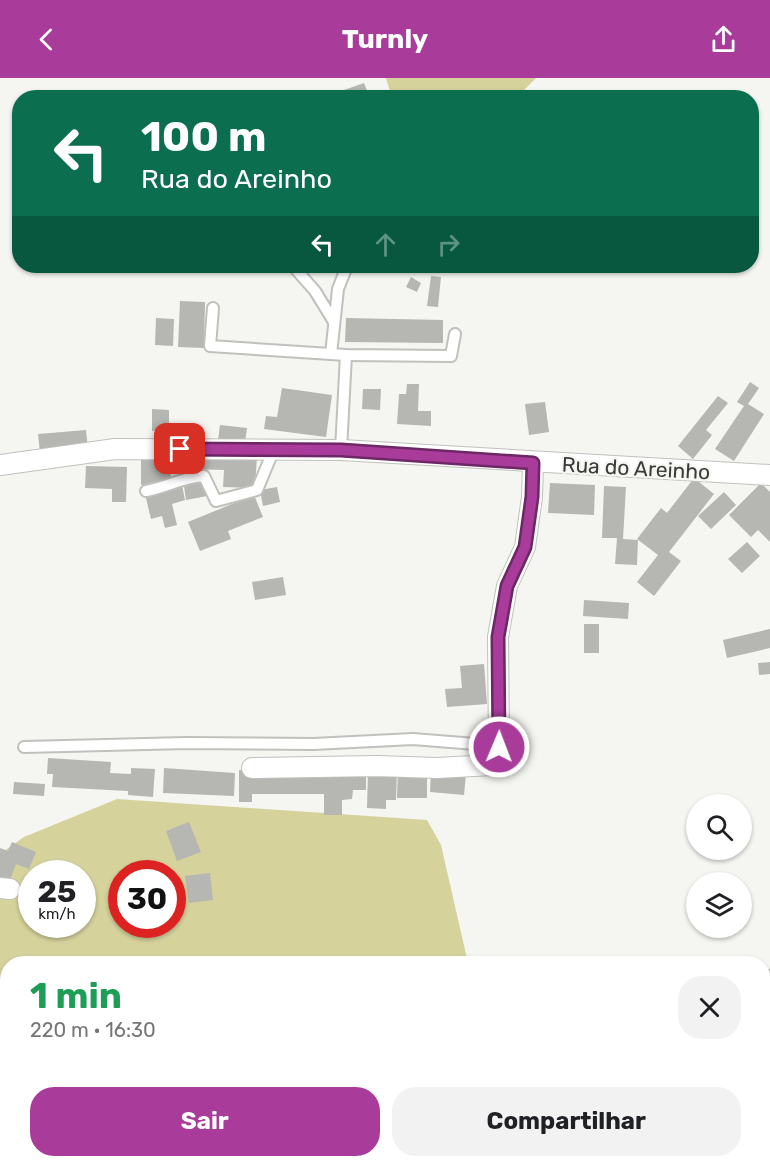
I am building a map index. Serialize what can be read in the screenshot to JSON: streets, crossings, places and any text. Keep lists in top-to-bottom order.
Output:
{
  "streets": {
    "street": ["Rua do Areinho"]
  },
  "page": {
    "header": "Turnly",
    "turn": ["100 m", "Rua do Areinho"],
    "speed": "25 km/h",
    "limit": "30",
    "heading": ["1 min", "220 m · 16:30"],
    "buttons": ["Sair", "Compartilhar"]
  }
}
